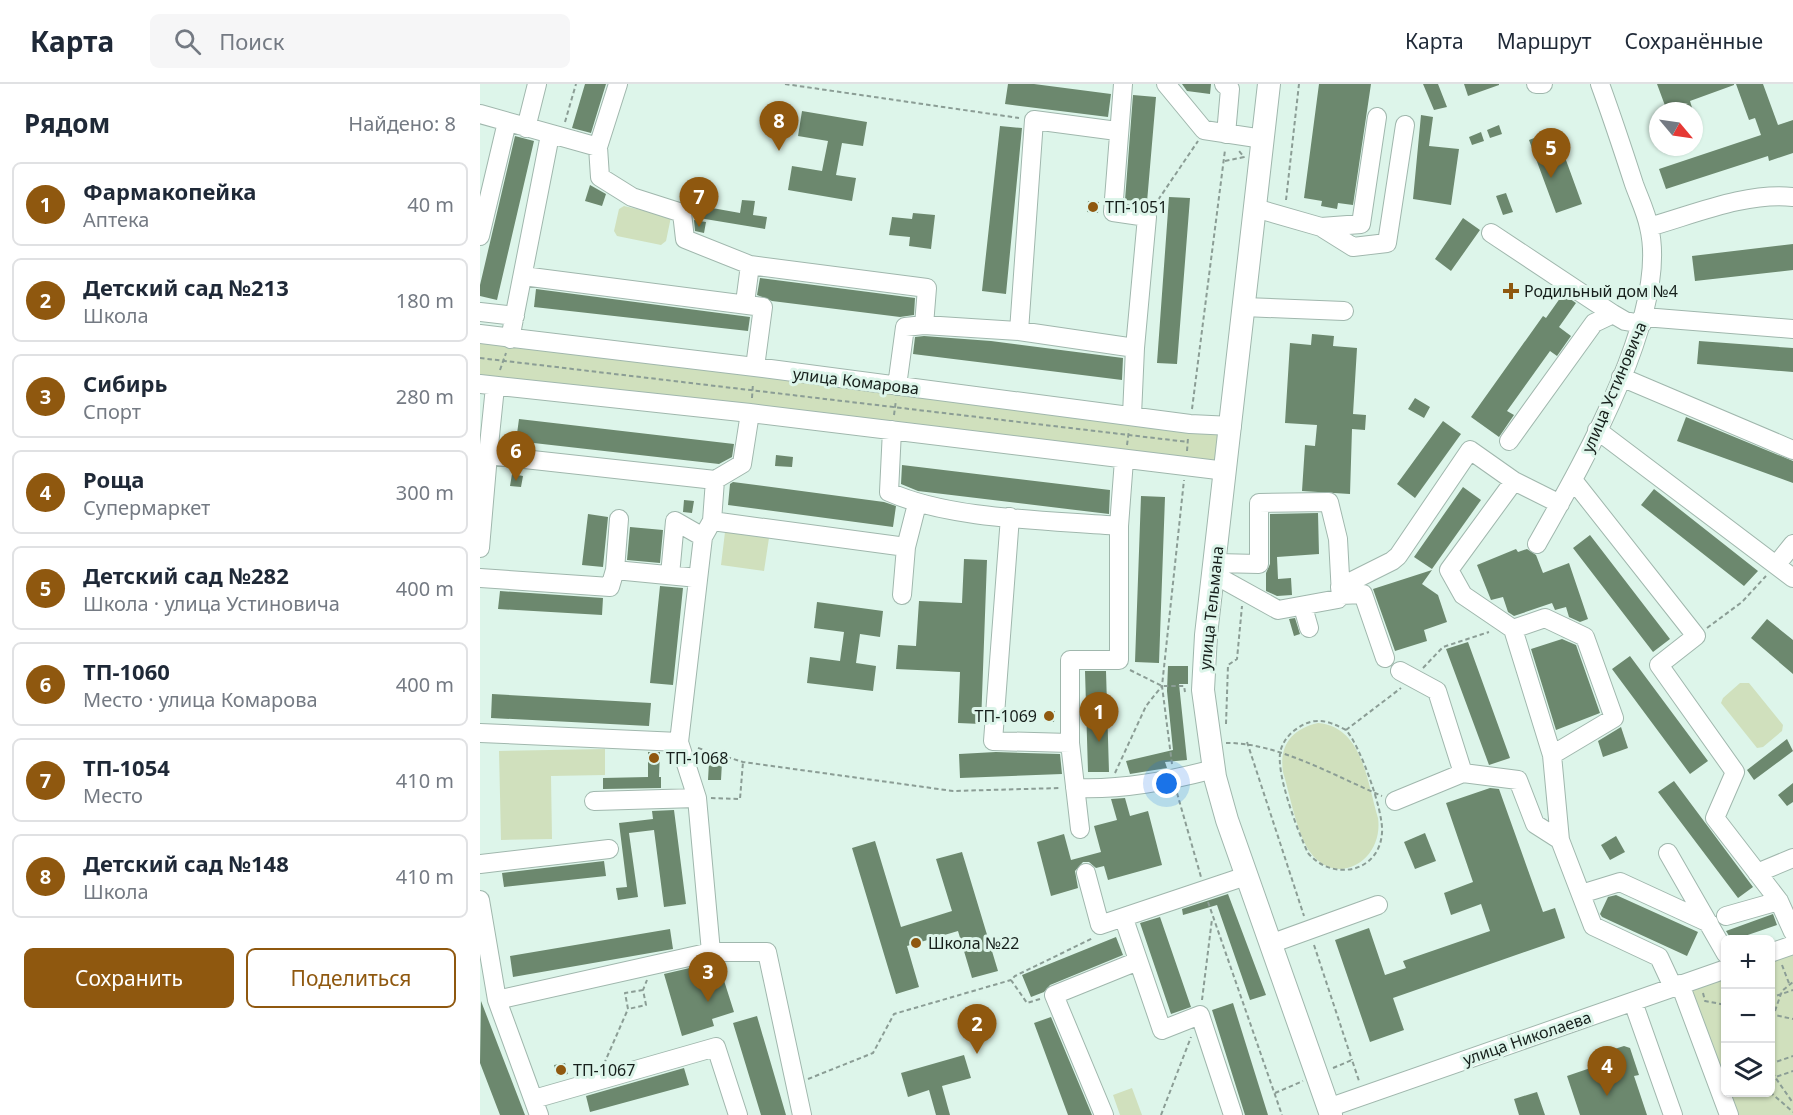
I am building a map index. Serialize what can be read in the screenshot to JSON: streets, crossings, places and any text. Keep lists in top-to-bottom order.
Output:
{
  "streets": {
    "main road": ["улица Тельмана"],
    "street": ["улица Комарова", "улица Устиновича", "улица Николаева"]
  },
  "crossings": [
    ["улица Комарова", "улица Тельмана"],
    ["улица Тельмана", "улица Николаева"]
  ],
  "places": {
    "other": [
      "ТП-1051",
      "ТП-1069",
      "ТП-1068",
      "Школа №22",
      "ТП-1067"
    ],
    "health": ["Родильный дом №4"]
  },
  "north": "bottom right",
  "page": {
    "header": "Карта",
    "search": "Поиск",
    "nav": ["Карта", "Маршрут", "Сохранённые"],
    "heading": ["Рядом", "Найдено: 8"],
    "pins": [
      "8",
      "5",
      "7",
      "6",
      "1",
      "3",
      "2",
      "4"
    ],
    "list": [
      {
        "mark": "1",
        "name": "Фармакопейка",
        "note": "Аптека",
        "value": "40 m"
      },
      {
        "mark": "2",
        "name": "Детский сад №213",
        "note": "Школа",
        "value": "180 m"
      },
      {
        "mark": "3",
        "name": "Сибирь",
        "note": "Спорт",
        "value": "280 m"
      },
      {
        "mark": "4",
        "name": "Роща",
        "note": "Супермаркет",
        "value": "300 m"
      },
      {
        "mark": "5",
        "name": "Детский сад №282",
        "note": "Школа · улица Устиновича",
        "value": "400 m"
      },
      {
        "mark": "6",
        "name": "ТП-1060",
        "note": "Место · улица Комарова",
        "value": "400 m"
      },
      {
        "mark": "7",
        "name": "ТП-1054",
        "note": "Место",
        "value": "410 m"
      },
      {
        "mark": "8",
        "name": "Детский сад №148",
        "note": "Школа",
        "value": "410 m"
      }
    ],
    "buttons": ["Сохранить", "Поделиться"],
    "map_buttons": ["+", "−"]
  }
}
